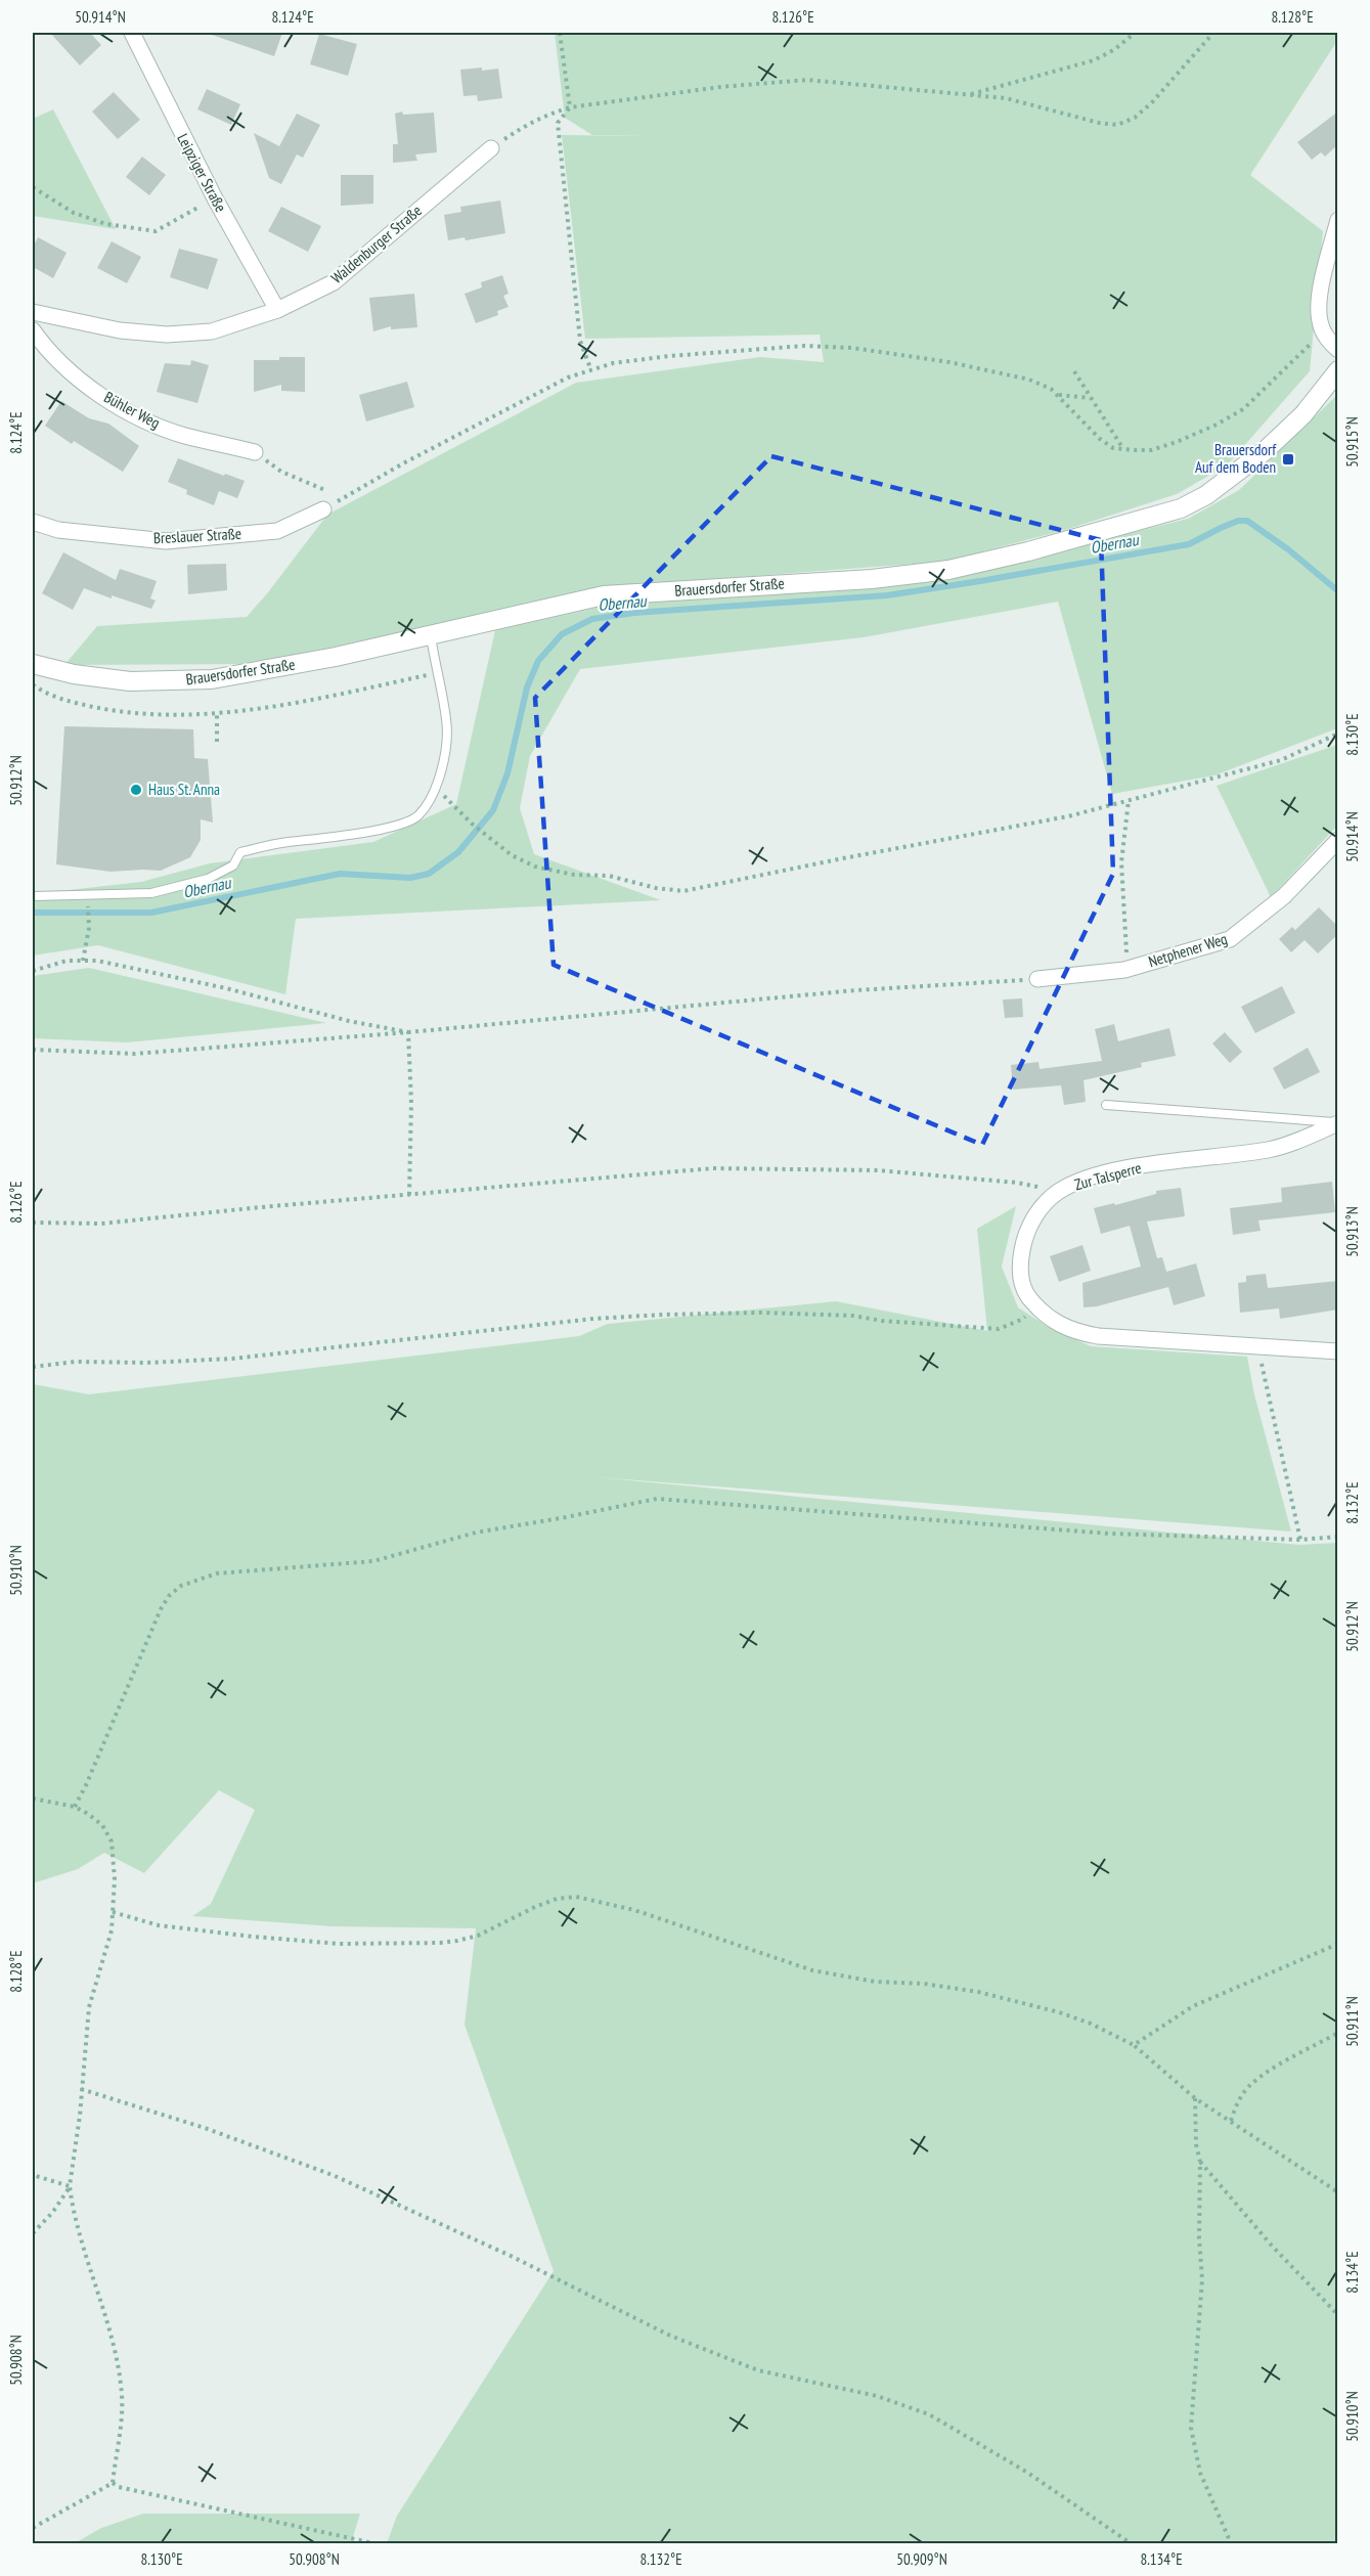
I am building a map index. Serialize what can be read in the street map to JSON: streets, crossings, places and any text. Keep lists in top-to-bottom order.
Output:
{
  "streets": {
    "street": [
      "Leipziger Straße",
      "Waldenburger Straße",
      "Bühler Weg",
      "Breslauer Straße",
      "Brauersdorfer Straße",
      "Netphener Weg",
      "Zur Talsperre"
    ]
  },
  "crossings": [
    ["Leipziger Straße", "Waldenburger Straße"]
  ],
  "water": ["Obernau"],
  "places": {
    "transit": ["Brauersdorf Auf dem Boden"],
    "other": ["Haus St. Anna"]
  },
  "coordinates": [
    "50.914°N",
    "8.124°E",
    "8.126°E",
    "8.128°E",
    "50.915°N",
    "8.130°E",
    "50.912°N",
    "50.913°N",
    "8.132°E",
    "50.910°N",
    "50.911°N",
    "8.134°E",
    "50.908°N",
    "50.909°N"
  ]
}
